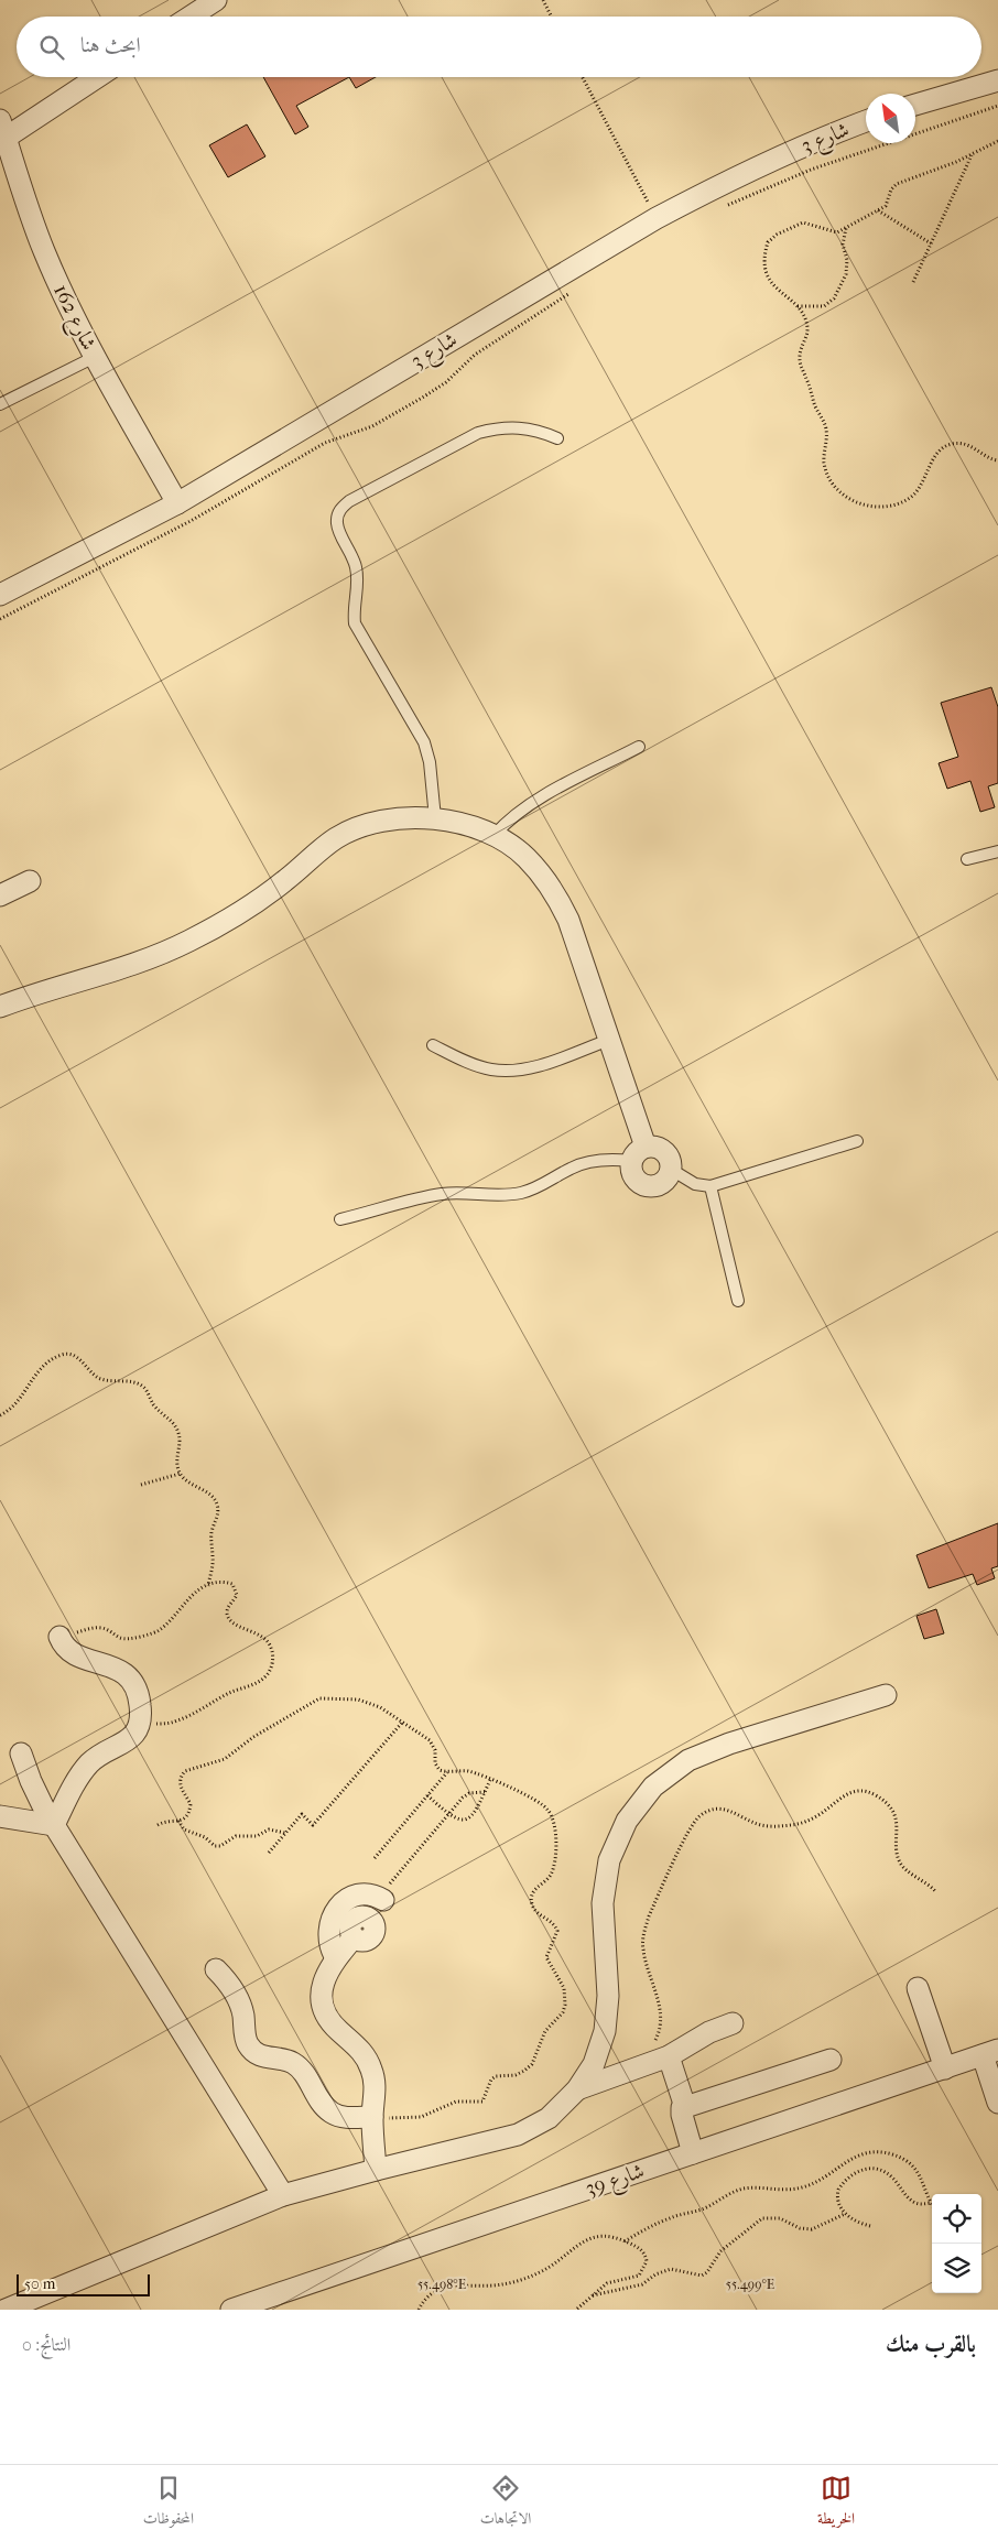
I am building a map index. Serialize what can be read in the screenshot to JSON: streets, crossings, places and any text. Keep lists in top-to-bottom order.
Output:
{
  "streets": {
    "street": ["شارع 3", "شارع 162", "شارع 39"]
  },
  "crossings": [
    ["شارع 3", "شارع 162"]
  ],
  "scale_bar": "50 m",
  "north": "top left",
  "page": {
    "search": "ابحث هنا",
    "scale": "50 m",
    "heading": ["بالقرب منك", "النتائج: 0"],
    "nav": ["الخريطة", "الاتجاهات", "المحفوظات"]
  },
  "coordinates": ["55.498°E", "55.499°E"]
}
